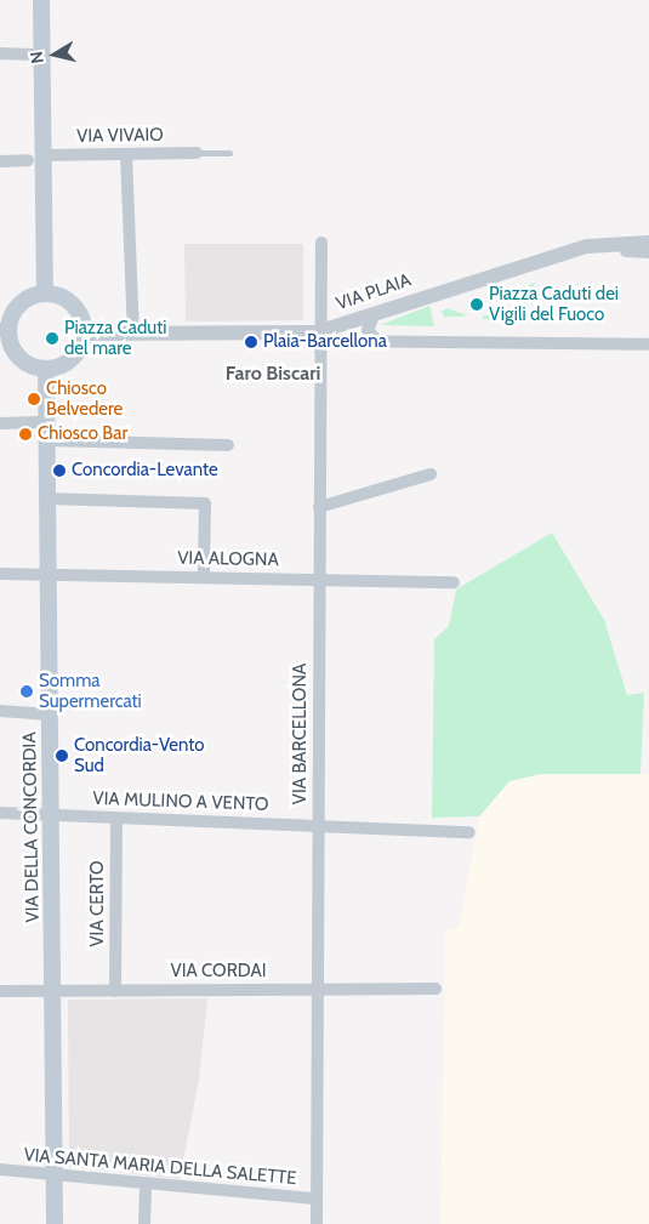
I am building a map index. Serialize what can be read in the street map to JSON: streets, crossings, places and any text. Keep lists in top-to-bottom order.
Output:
{
  "streets": {
    "main road": ["VIA DELLA CONCORDIA"],
    "street": [
      "VIA VIVAIO",
      "VIA PLAIA",
      "VIA ALOGNA",
      "VIA BARCELLONA",
      "VIA MULINO A VENTO",
      "VIA CERTO",
      "VIA CORDAI",
      "VIA SANTA MARIA DELLA SALETTE"
    ]
  },
  "crossings": [
    ["VIA PLAIA", "VIA BARCELLONA"],
    ["VIA PLAIA", "VIA DELLA CONCORDIA"],
    ["VIA ALOGNA", "VIA BARCELLONA"],
    ["VIA ALOGNA", "VIA DELLA CONCORDIA"],
    ["VIA BARCELLONA", "VIA MULINO A VENTO"],
    ["VIA BARCELLONA", "VIA CORDAI"],
    ["VIA BARCELLONA", "VIA SANTA MARIA DELLA SALETTE"],
    ["VIA MULINO A VENTO", "VIA DELLA CONCORDIA"],
    ["VIA MULINO A VENTO", "VIA CERTO"],
    ["VIA DELLA CONCORDIA", "VIA CORDAI"],
    ["VIA DELLA CONCORDIA", "VIA SANTA MARIA DELLA SALETTE"],
    ["VIA CERTO", "VIA CORDAI"]
  ],
  "districts": ["Faro Biscari"],
  "places": [
    "Piazza Caduti dei Vigili del Fuoco",
    "Piazza Caduti del mare",
    "Plaia-Barcellona",
    "Chiosco Belvedere",
    "Chiosco Bar",
    "Concordia-Levante",
    "Somma Supermercati",
    "Concordia-Vento Sud"
  ],
  "north": "left"
}
